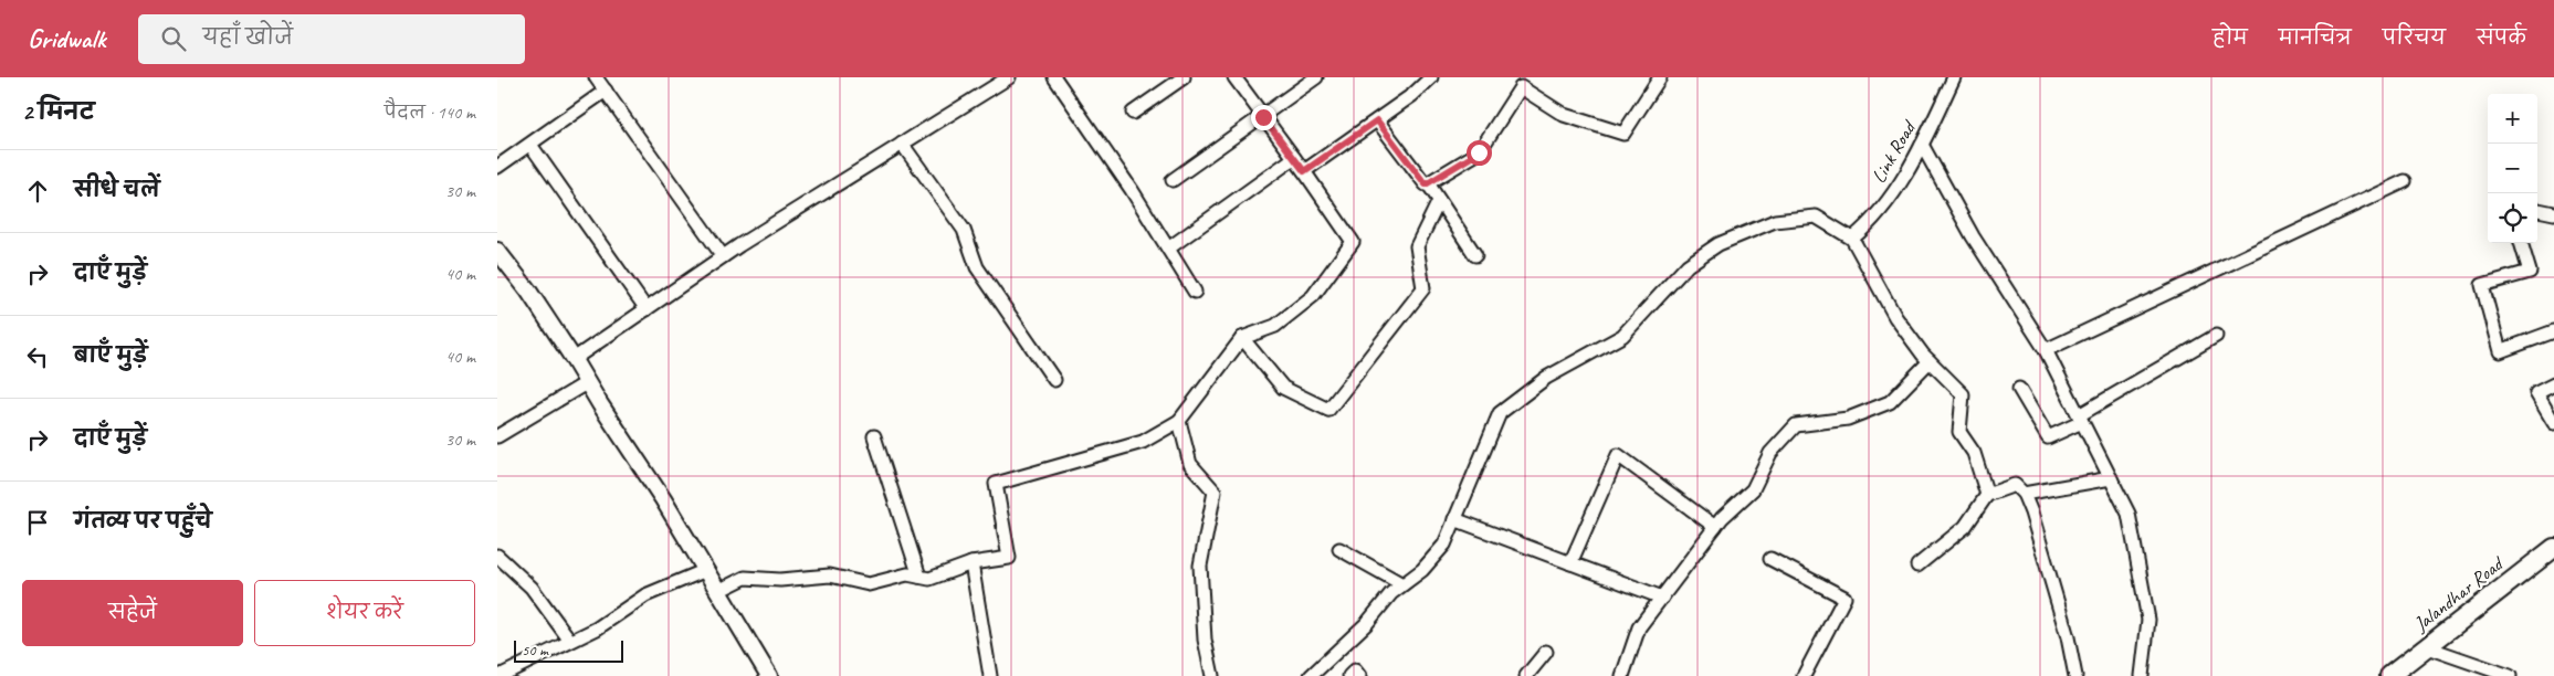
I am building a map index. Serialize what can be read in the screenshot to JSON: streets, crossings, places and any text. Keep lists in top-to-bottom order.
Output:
{
  "streets": {
    "main road": ["Jalandhar Road"],
    "street": ["Link Road"]
  },
  "scale_bar": "50 m",
  "page": {
    "header": "Gridwalk",
    "search": "यहाँ खोजें",
    "nav": [
      "होम",
      "मानचित्र",
      "परिचय",
      "संपर्क"
    ],
    "heading": ["2 मिनट", "पैदल · 140 m"],
    "map_buttons": ["+", "−"],
    "list": [
      ["सीधे चलें", "30 m"],
      ["दाएँ मुड़ें", "40 m"],
      ["बाएँ मुड़ें", "40 m"],
      ["दाएँ मुड़ें", "30 m"],
      "गंतव्य पर पहुँचे"
    ],
    "buttons": ["सहेजें", "शेयर करें"],
    "scale": "50 m"
  }
}
